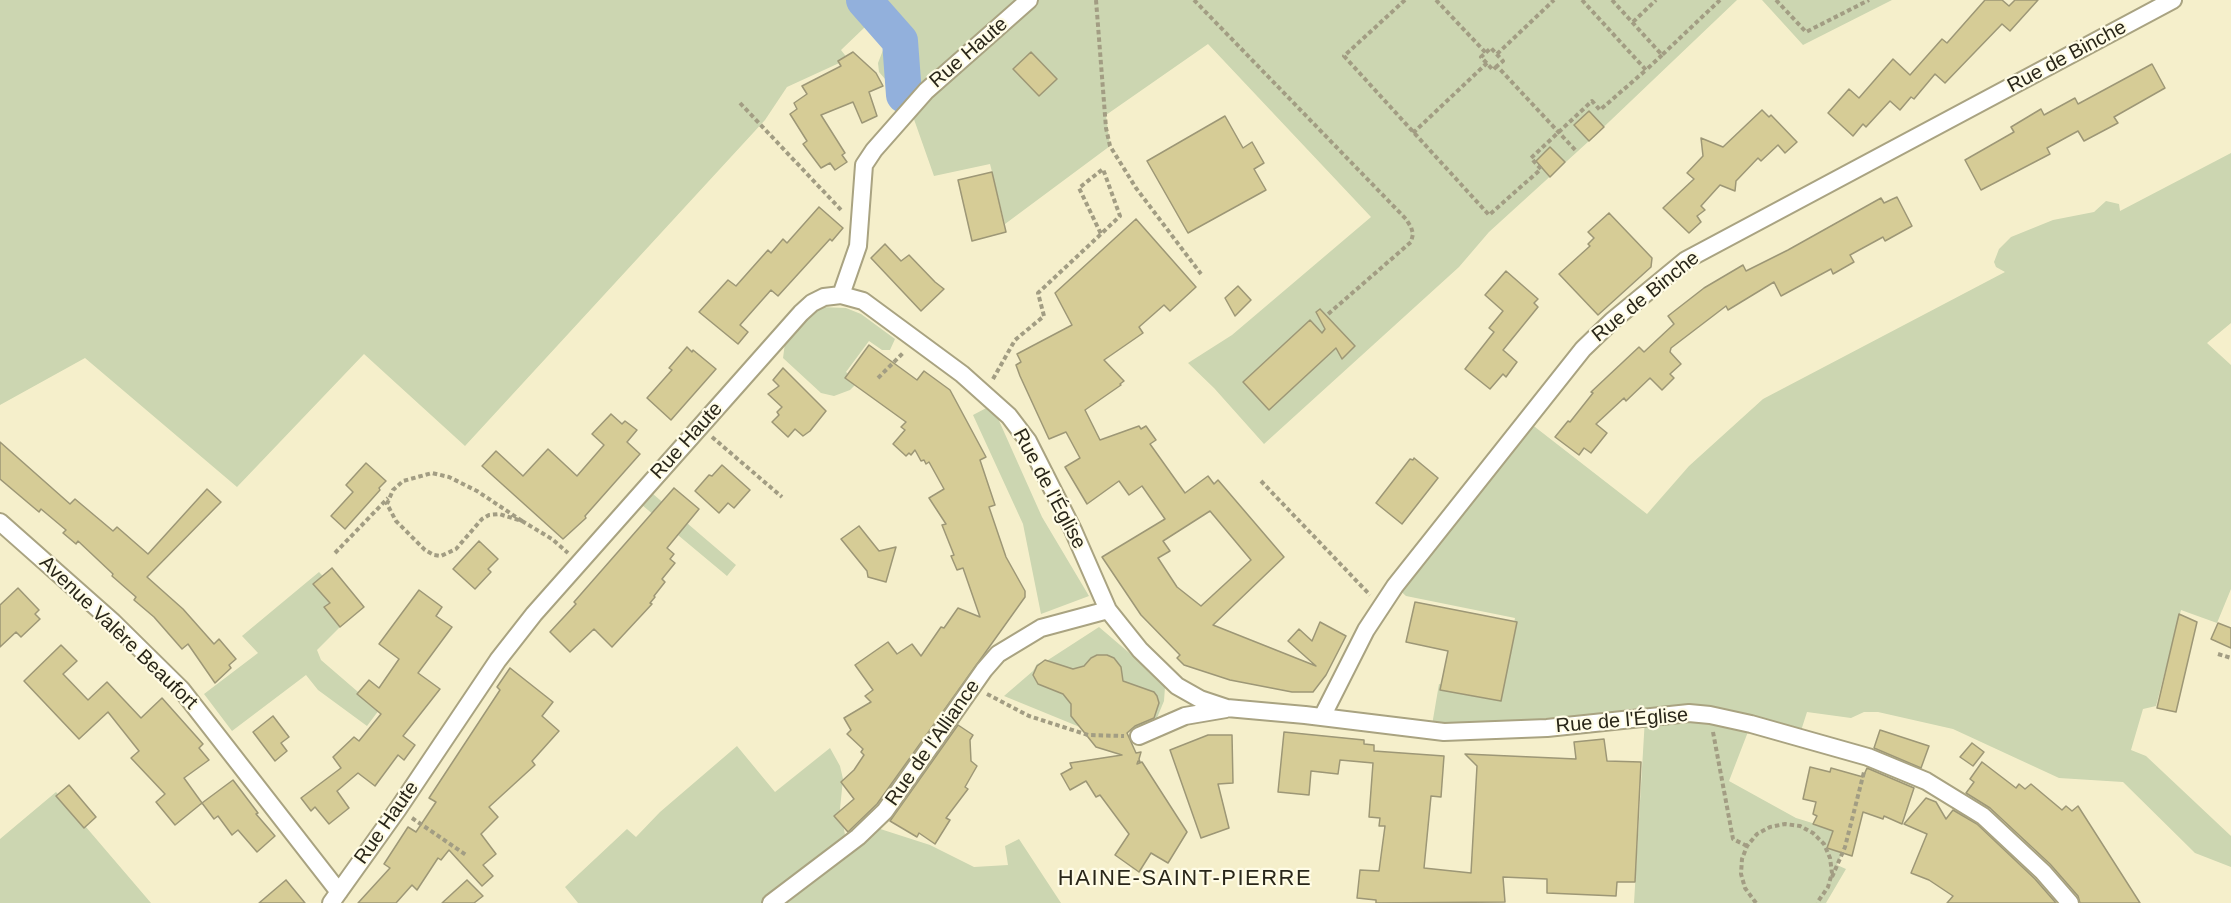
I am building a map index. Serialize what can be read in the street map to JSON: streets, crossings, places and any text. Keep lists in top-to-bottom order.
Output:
{
  "streets": {
    "street": [
      "Rue Haute",
      "Rue de Binche",
      "Rue de l'Église",
      "Avenue Valère Beaufort",
      "Rue de l'Alliance"
    ]
  },
  "crossings": [
    ["Rue Haute", "Rue de l'Église"],
    ["Rue Haute", "Avenue Valère Beaufort"],
    ["Rue de Binche", "Rue de l'Église"],
    ["Rue de l'Église", "Rue de l'Alliance"]
  ],
  "districts": ["HAINE-SAINT-PIERRE"]
}
